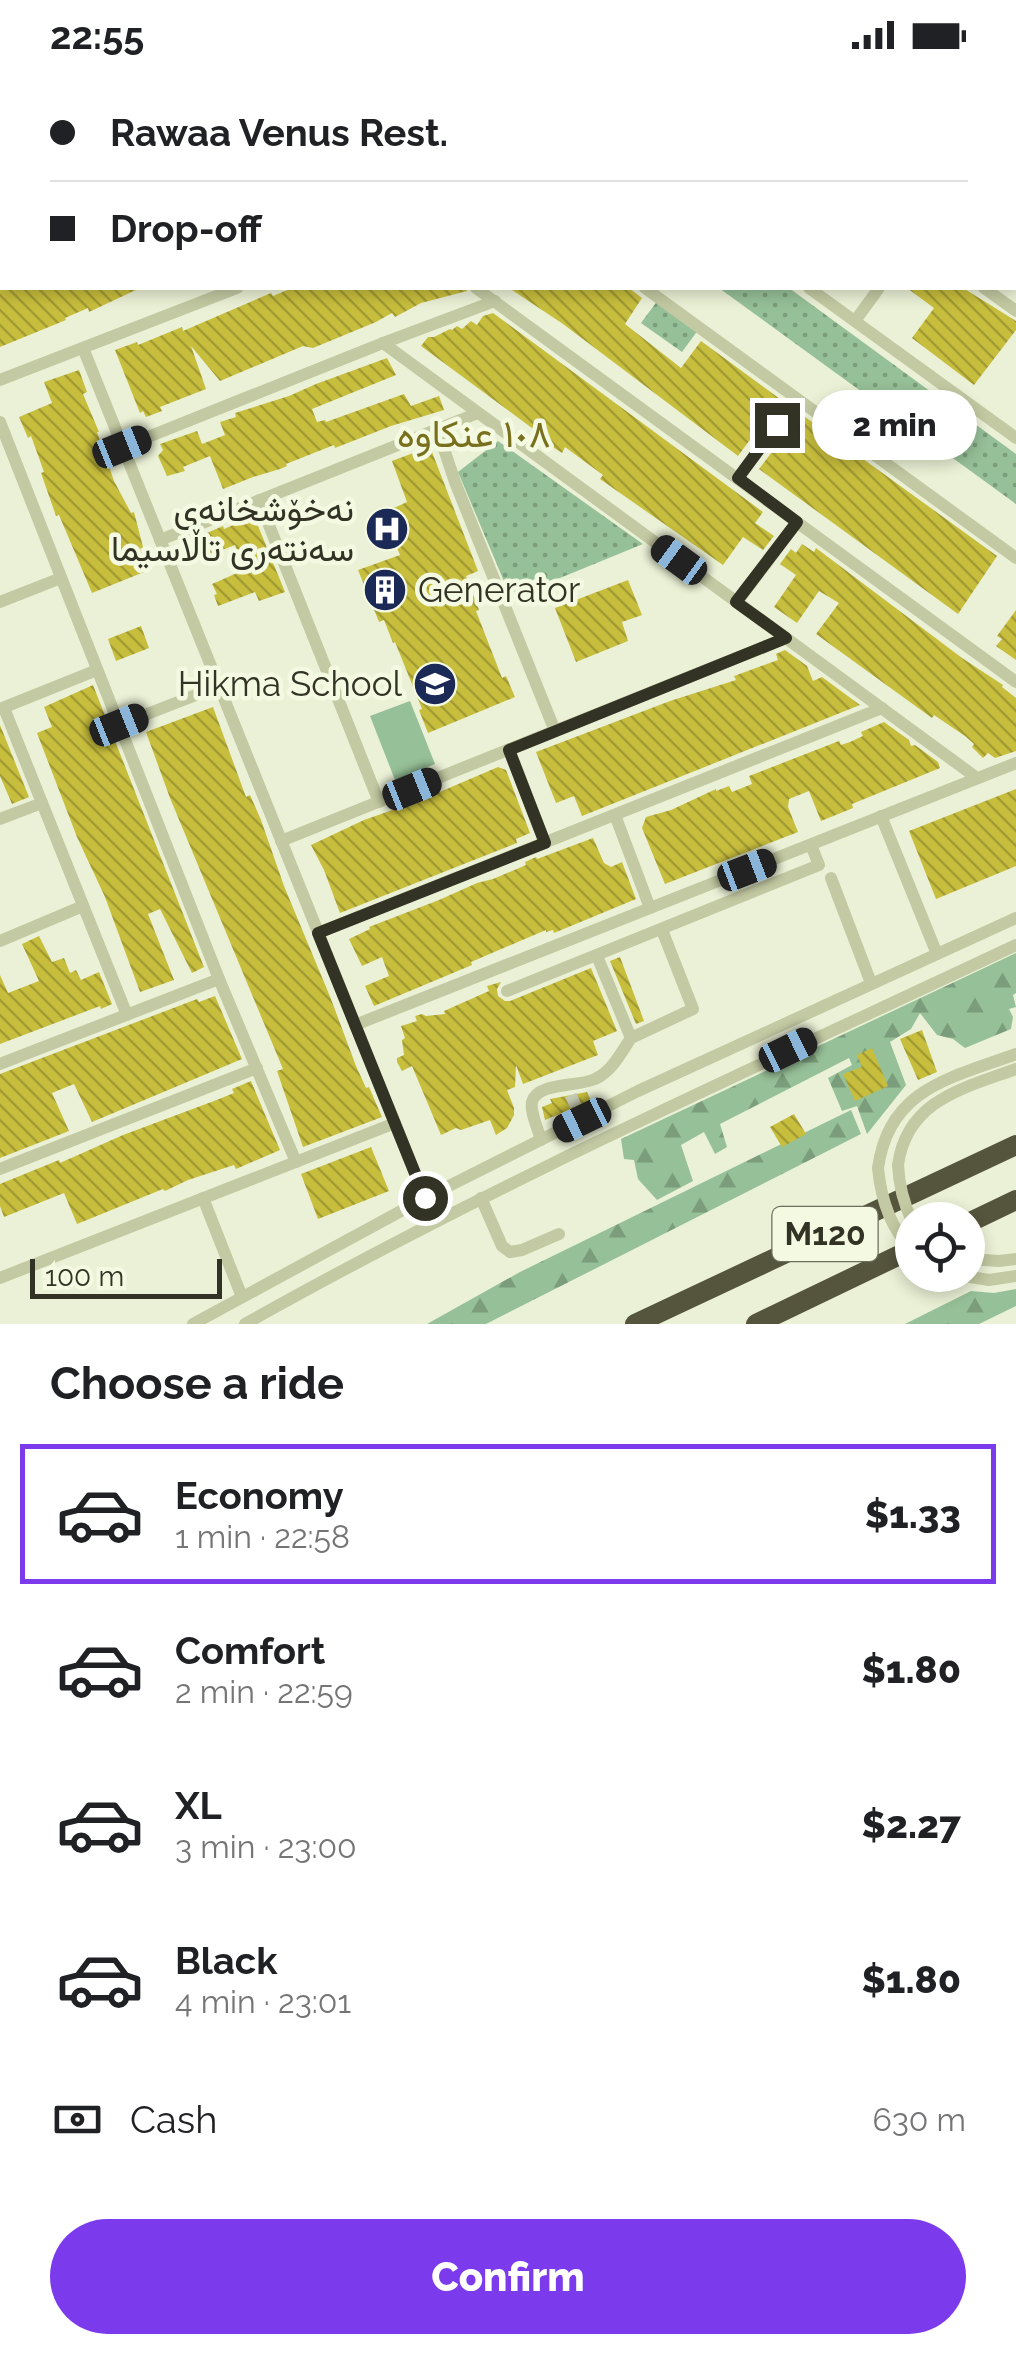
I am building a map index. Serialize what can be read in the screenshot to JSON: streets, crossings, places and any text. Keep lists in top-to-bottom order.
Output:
{
  "streets": {
    "highway": ["M120"]
  },
  "districts": ["١٠٨ عنکاوە"],
  "places": {
    "hospital": ["نەخۆشخانەی سەنتەری تاڵاسیما"],
    "building": ["Generator"],
    "school or university": ["Hikma School"]
  },
  "scale_bar": "100 m",
  "page": {
    "status": "22:55",
    "banner": ["Rawaa Venus Rest.", "Drop-off"],
    "bubble": "2 min",
    "scale": "100 m",
    "heading": "Choose a ride",
    "list": [
      {
        "name": "Economy",
        "note": "1 min · 22:58",
        "value": "$1.33"
      },
      {
        "name": "Comfort",
        "note": "2 min · 22:59",
        "value": "$1.80"
      },
      {
        "name": "XL",
        "note": "3 min · 23:00",
        "value": "$2.27"
      },
      {
        "name": "Black",
        "note": "4 min · 23:01",
        "value": "$1.80"
      }
    ],
    "pay": ["Cash", "630 m"],
    "buttons": "Confirm"
  }
}
